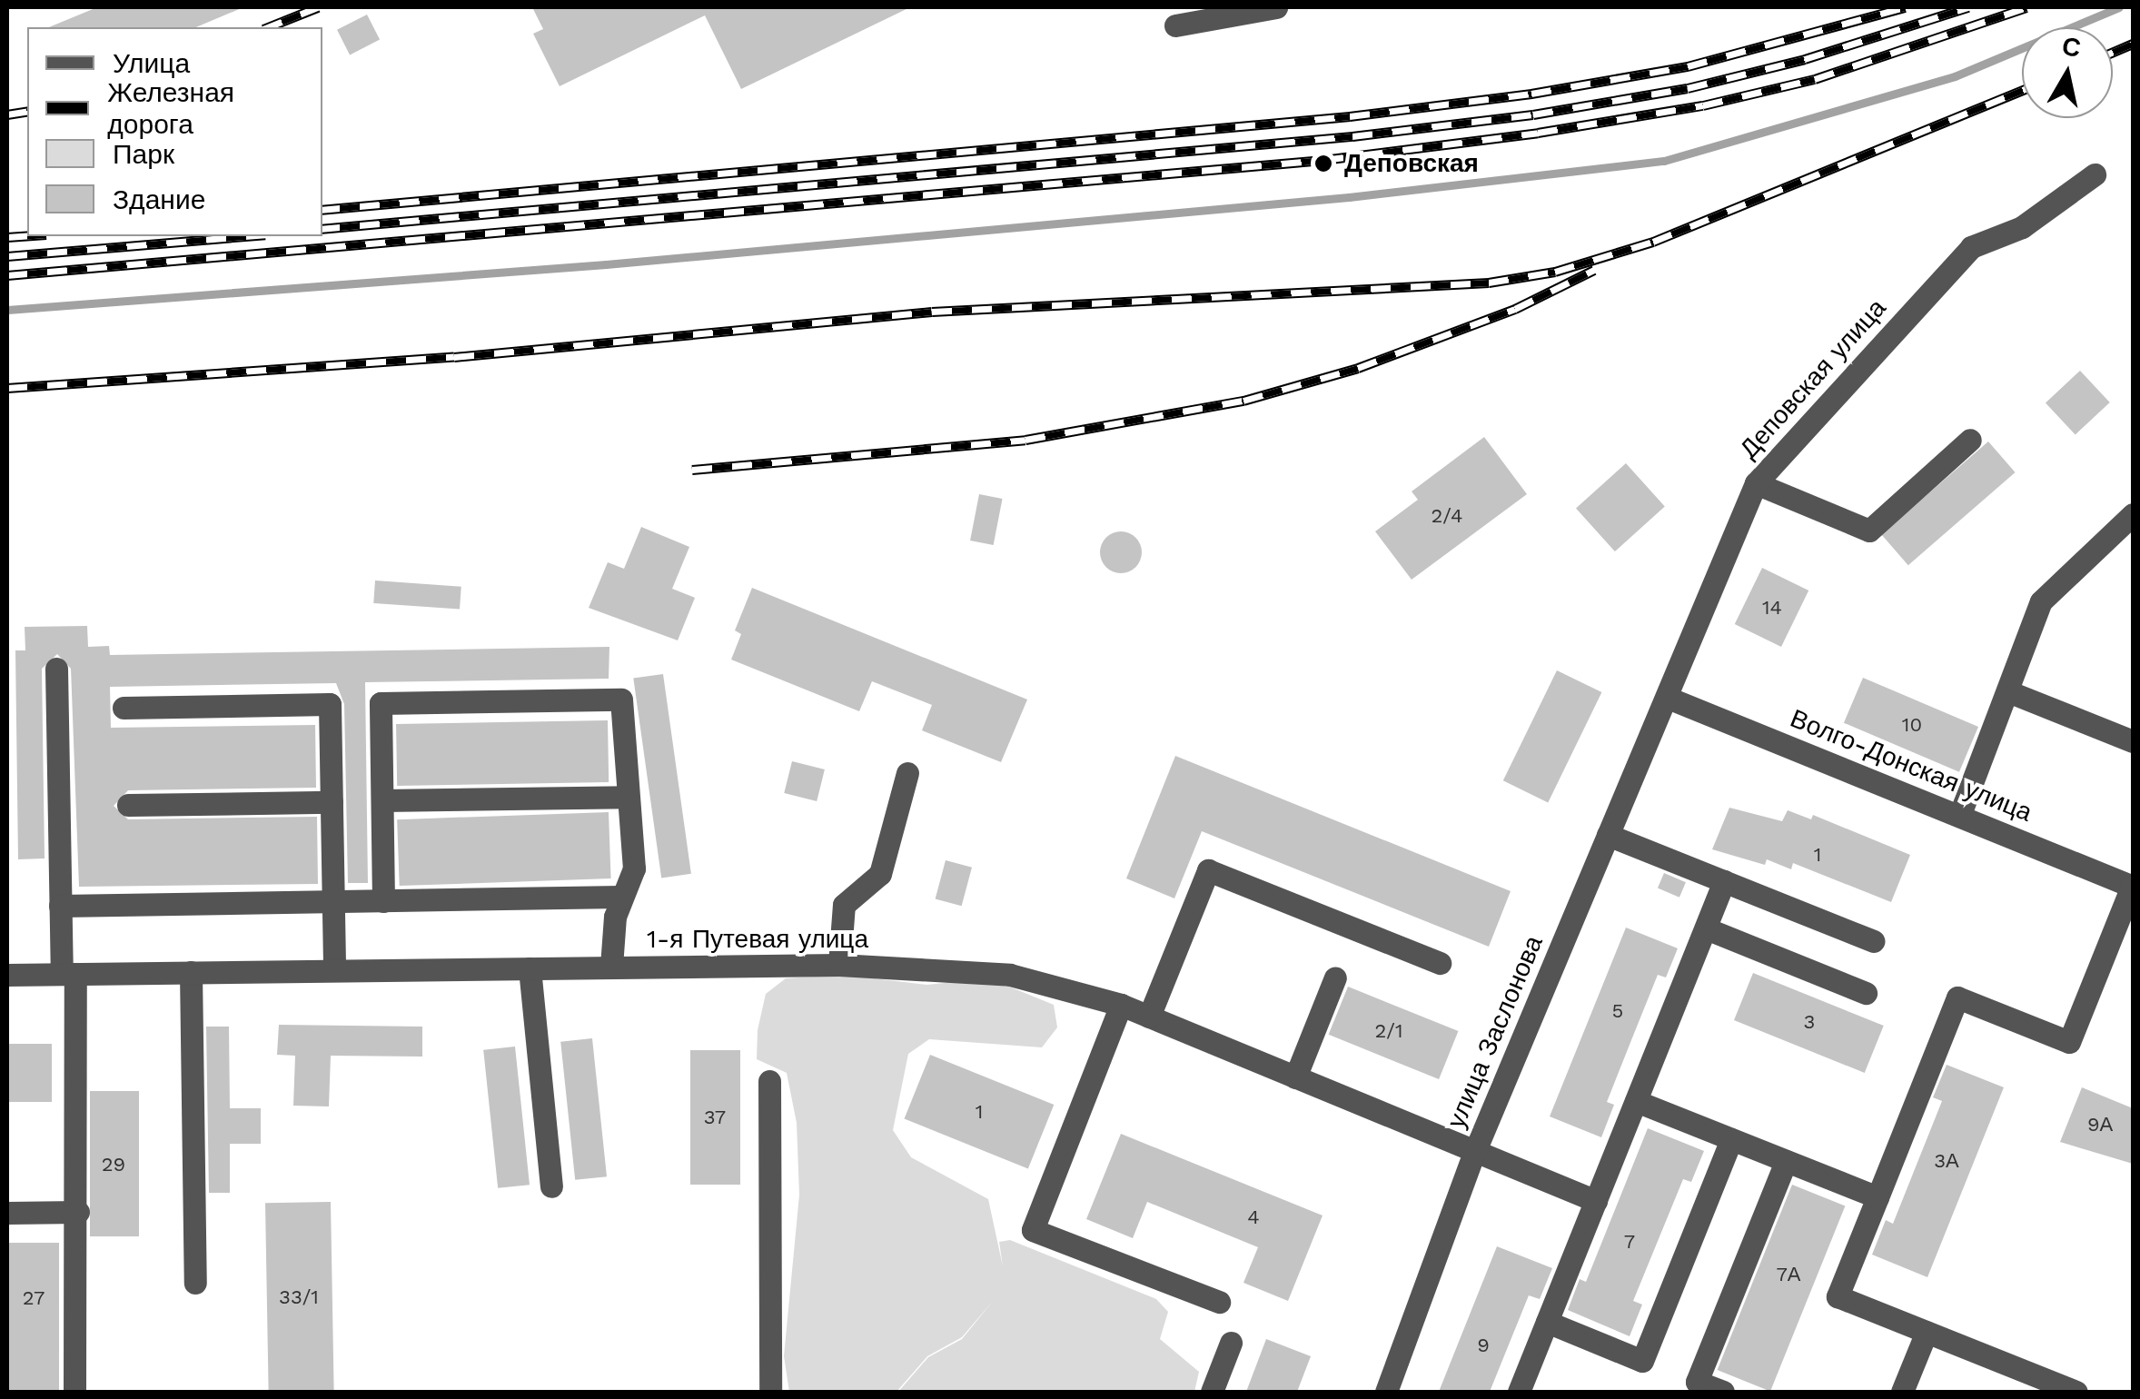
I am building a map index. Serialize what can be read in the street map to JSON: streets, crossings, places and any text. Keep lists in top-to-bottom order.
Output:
{
  "streets": {
    "street": [
      "Деповская улица",
      "Волго-Донская улица",
      "1-я Путевая улица",
      "улица Заслонова"
    ]
  },
  "crossings": [
    ["Деповская улица", "Волго-Донская улица"],
    ["Деповская улица", "улица Заслонова"],
    ["Волго-Донская улица", "улица Заслонова"],
    ["1-я Путевая улица", "улица Заслонова"]
  ],
  "places": ["Деповская"],
  "house_numbers": [
    "2/4",
    "14",
    "10",
    "1",
    "5",
    "3",
    "2/1",
    "1",
    "37",
    "9А",
    "3А",
    "29",
    "4",
    "7",
    "7А",
    "33/1",
    "27",
    "9"
  ],
  "legend": [
    "Улица",
    "Железная дорога",
    "Парк",
    "Здание"
  ],
  "north": "top"
}
